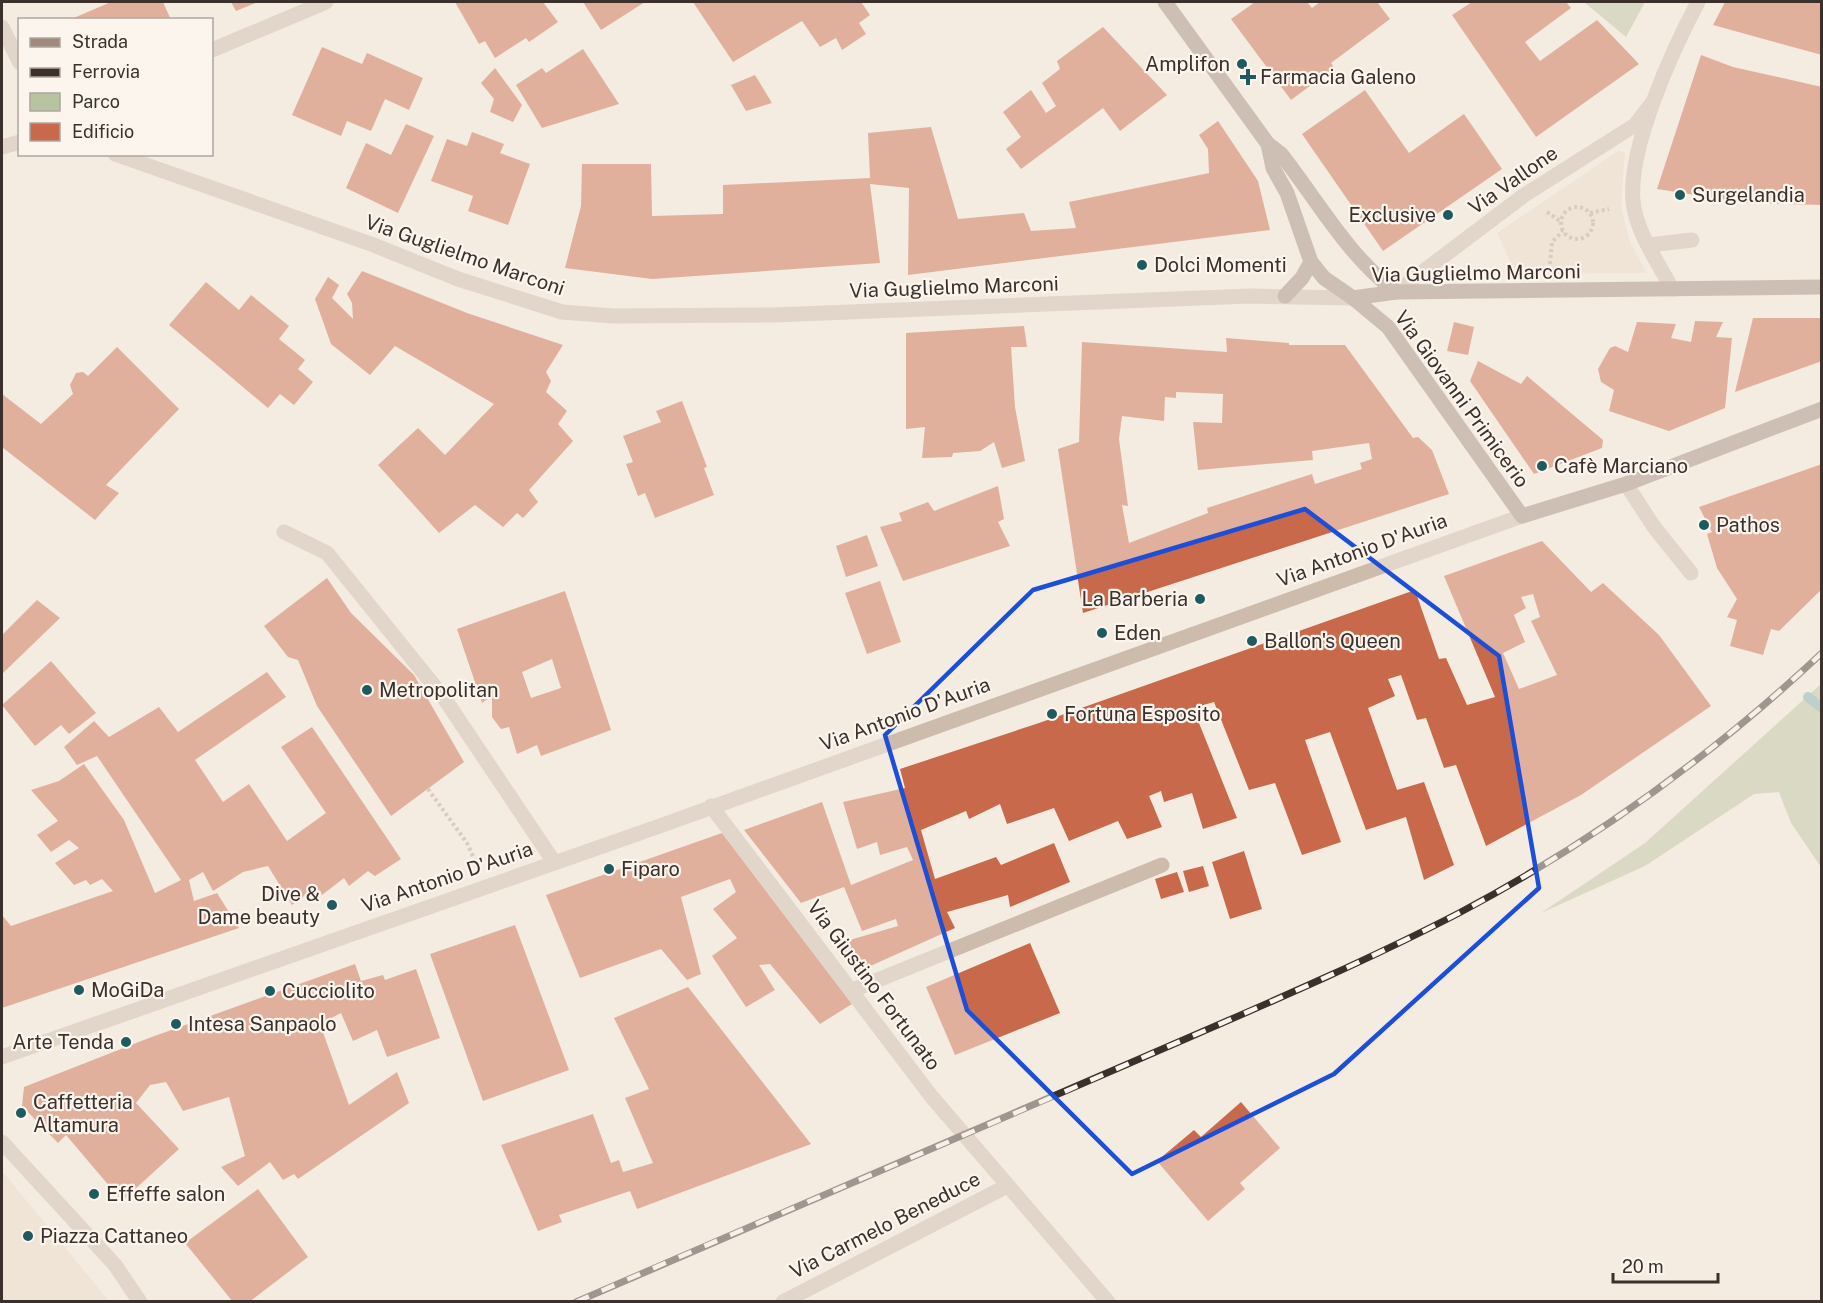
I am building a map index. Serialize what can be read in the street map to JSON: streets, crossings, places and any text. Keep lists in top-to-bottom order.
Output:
{
  "streets": {
    "street": [
      "Via Vallone",
      "Via Guglielmo Marconi",
      "Via Giovanni Primicerio",
      "Via Antonio D'Auria",
      "Via Giustino Fortunato",
      "Via Carmelo Beneduce"
    ]
  },
  "crossings": [
    ["Via Vallone", "Via Guglielmo Marconi"],
    ["Via Vallone", "Via Giovanni Primicerio"],
    ["Via Guglielmo Marconi", "Via Giovanni Primicerio"],
    ["Via Giovanni Primicerio", "Via Antonio D'Auria"],
    ["Via Antonio D'Auria", "Via Giustino Fortunato"],
    ["Via Giustino Fortunato", "Via Carmelo Beneduce"]
  ],
  "places": {
    "other": [
      "Amplifon",
      "Surgelandia",
      "Exclusive",
      "Dolci Momenti",
      "Cafè Marciano",
      "Pathos",
      "La Barberia",
      "Eden",
      "Ballon's Queen",
      "Metropolitan",
      "Fortuna Esposito",
      "Fiparo",
      "Dive & Dame beauty",
      "MoGiDa",
      "Cucciolito",
      "Intesa Sanpaolo",
      "Arte Tenda",
      "Caffetteria Altamura",
      "Effeffe salon",
      "Piazza Cattaneo"
    ],
    "health": ["Farmacia Galeno"]
  },
  "legend": [
    "Strada",
    "Ferrovia",
    "Parco",
    "Edificio"
  ],
  "scale_bar": "20 m"
}
